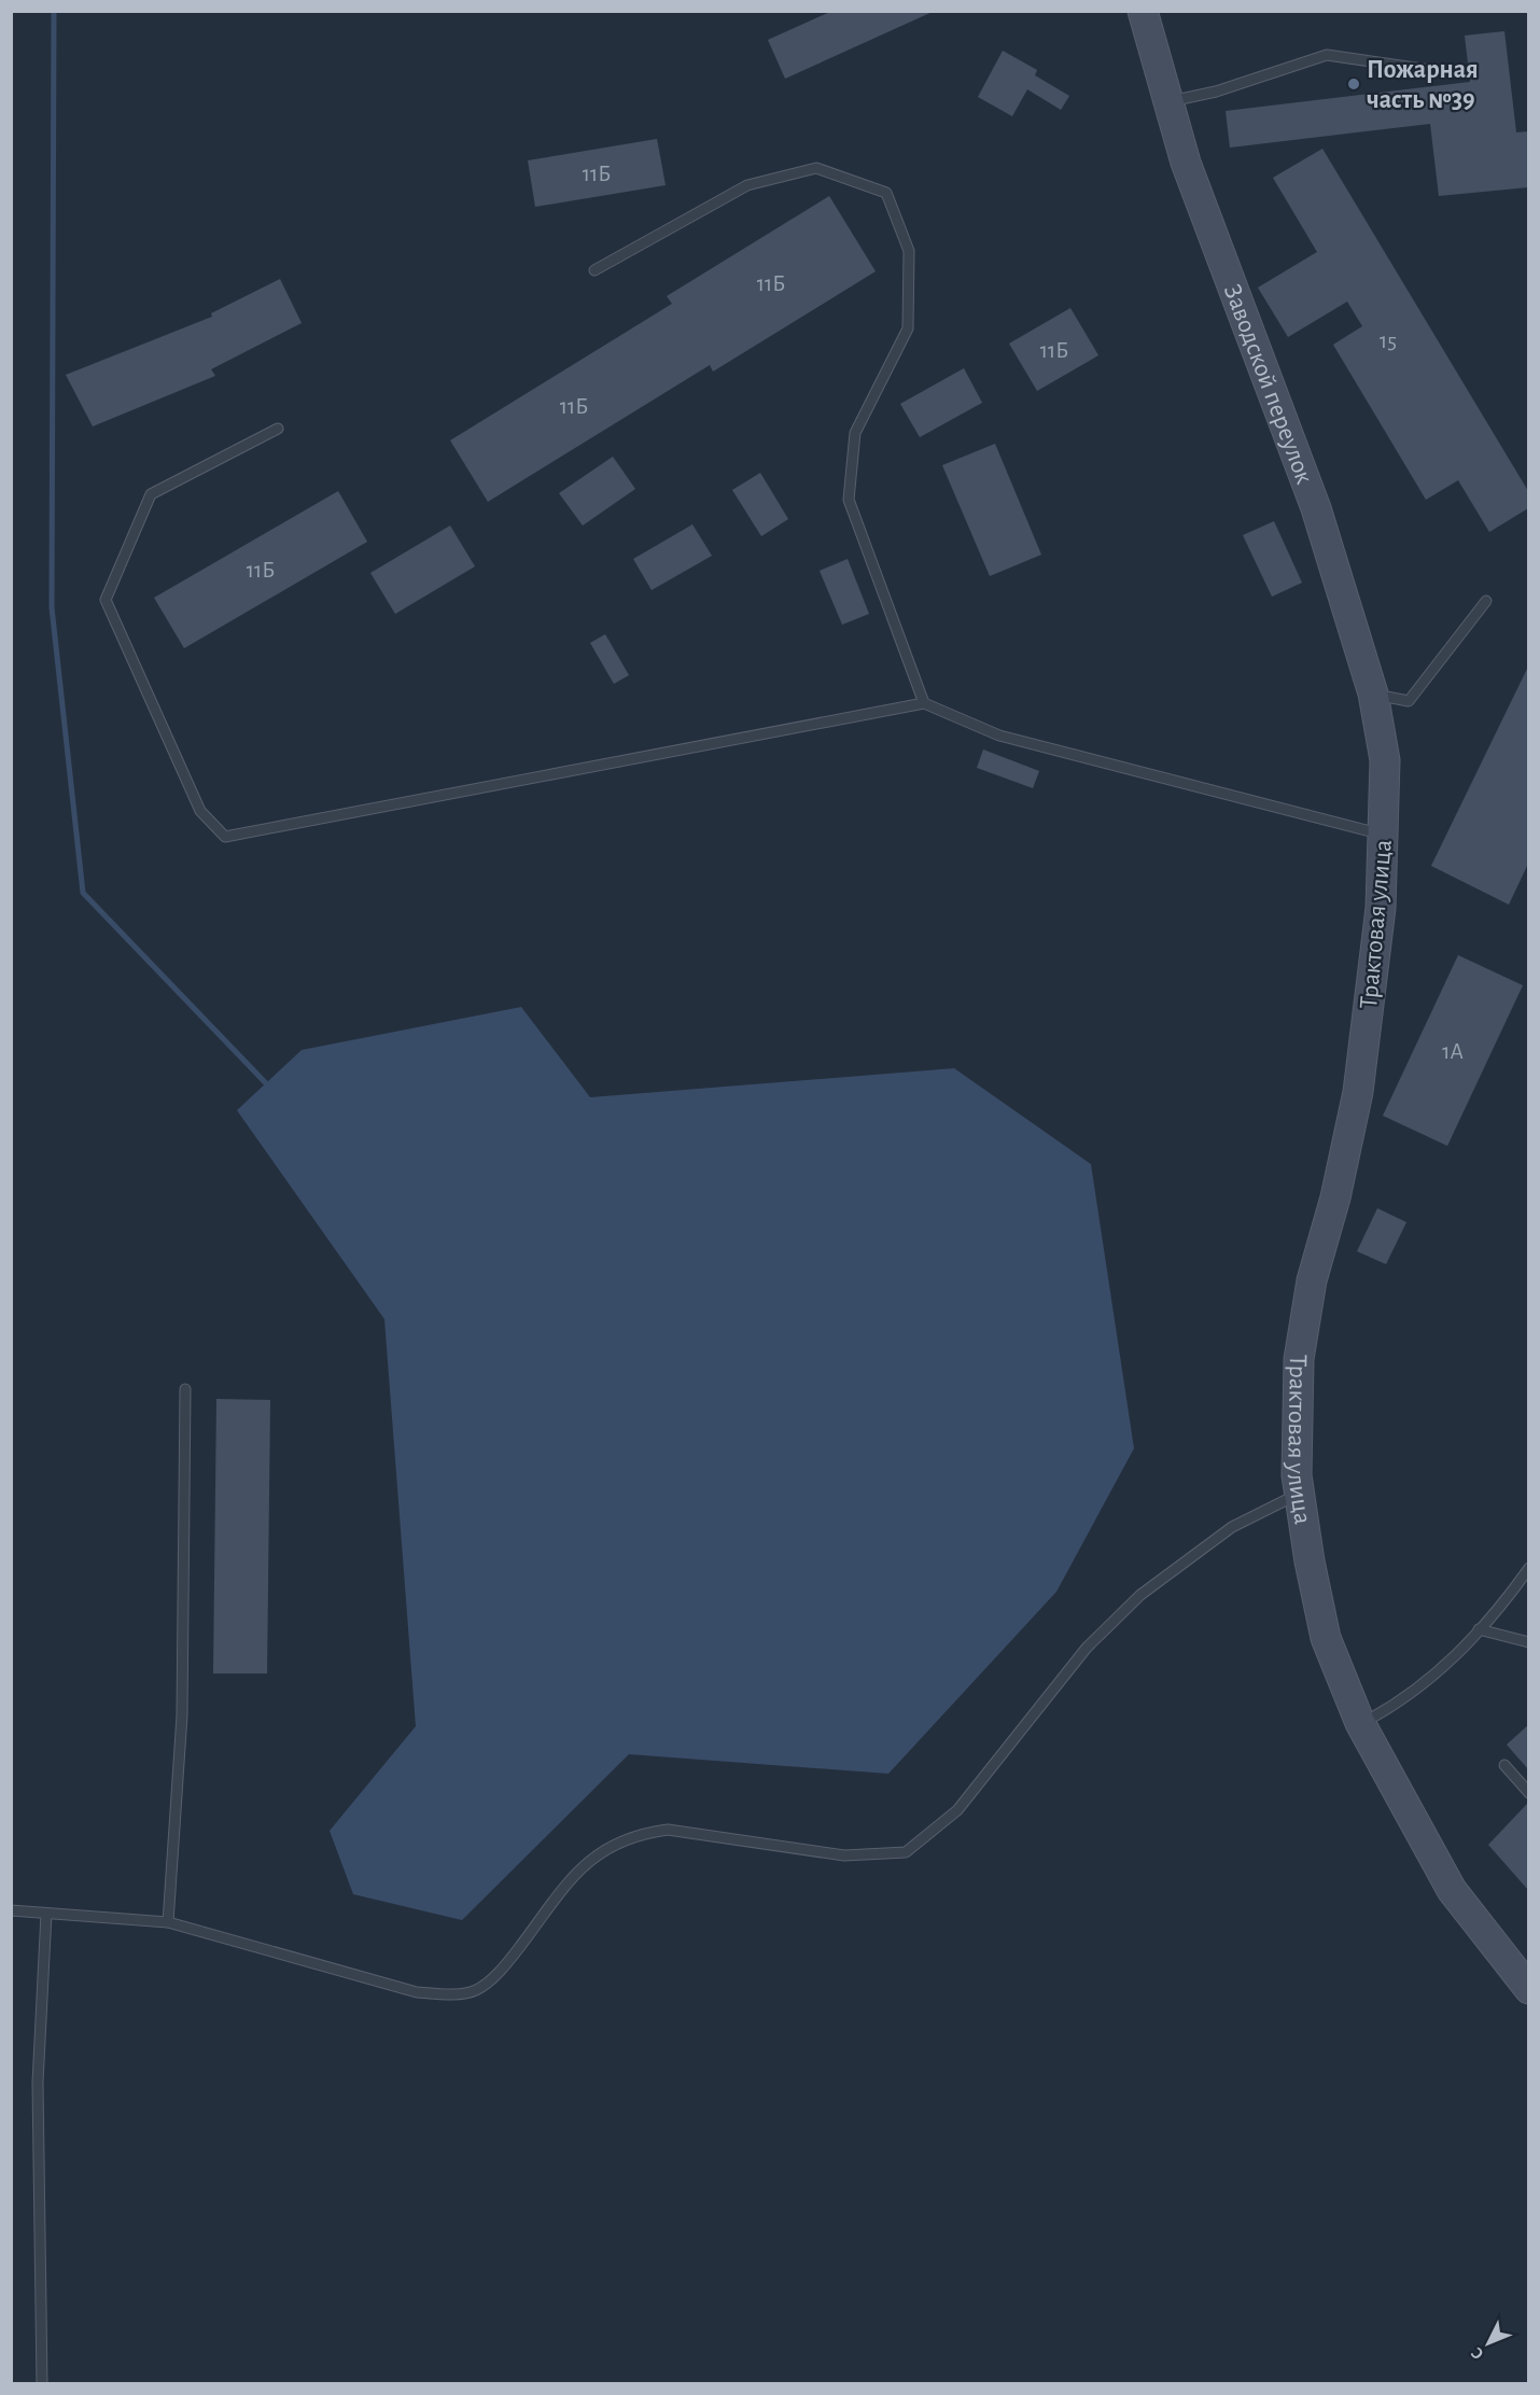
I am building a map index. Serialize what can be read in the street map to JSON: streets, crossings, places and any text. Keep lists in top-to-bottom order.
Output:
{
  "streets": {
    "street": ["Заводской переулок", "Трактовая улица"]
  },
  "crossings": [
    ["Заводской переулок", "Трактовая улица"]
  ],
  "places": ["Пожарная часть №39"],
  "house_numbers": [
    "11Б",
    "11Б",
    "15",
    "11Б",
    "11Б",
    "11Б",
    "1А"
  ],
  "north": "bottom left"
}
